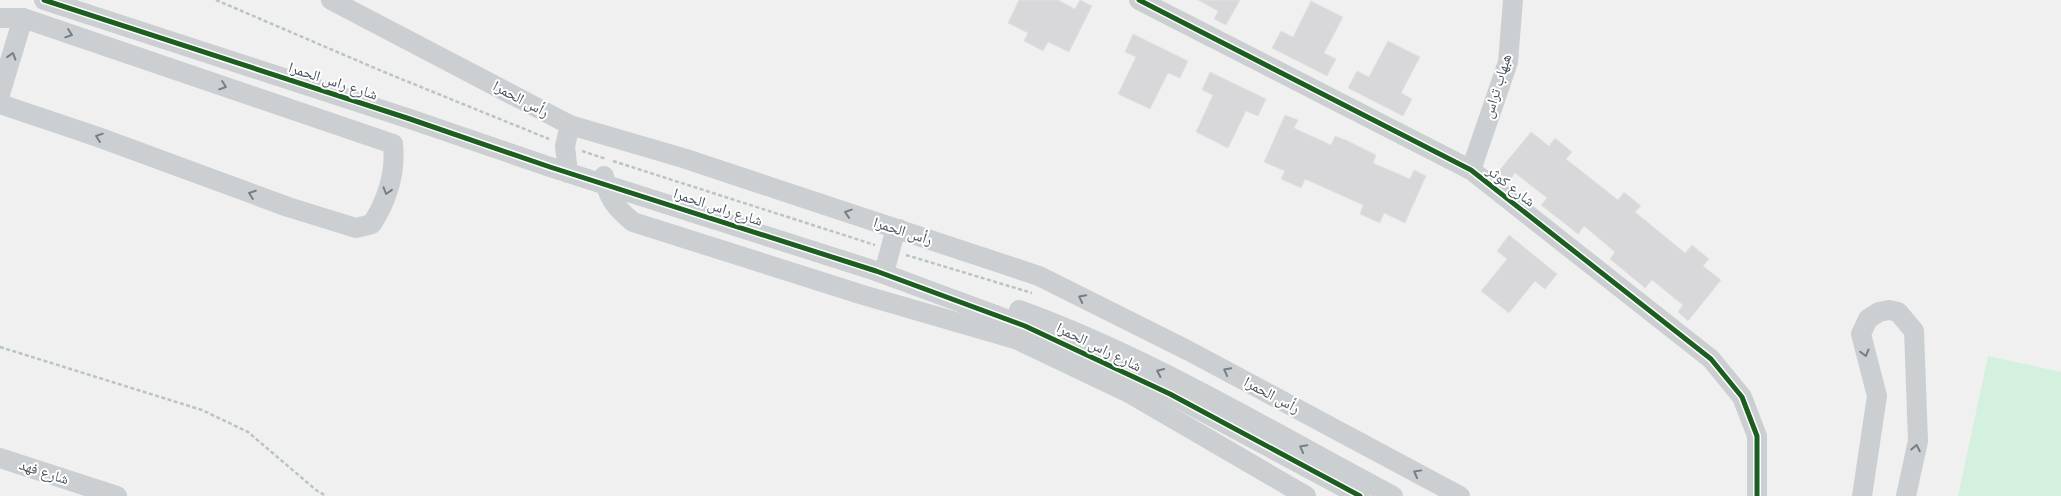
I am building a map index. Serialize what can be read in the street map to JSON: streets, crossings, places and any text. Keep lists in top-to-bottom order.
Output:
{
  "streets": {
    "street": [
      "شارع راس الحمرا",
      "هبهاب تراس",
      "رأس الحمرا",
      "شارع كوثر",
      "شارع فهد"
    ]
  },
  "crossings": [
    ["هبهاب تراس", "شارع كوثر"]
  ]
}
